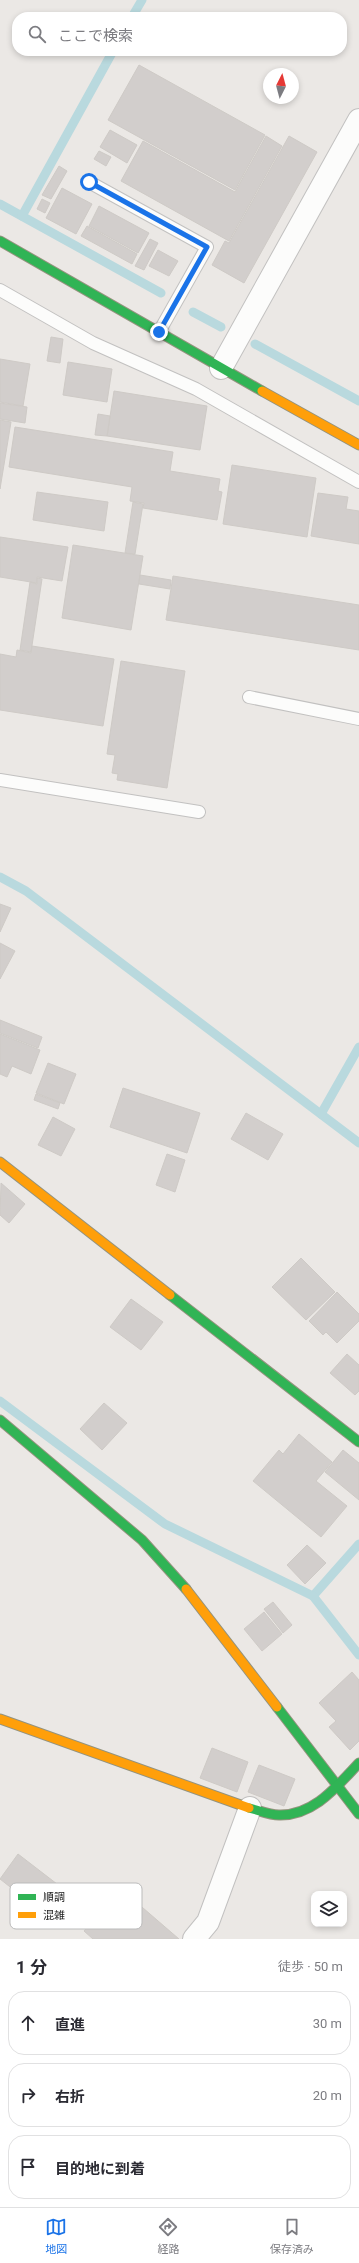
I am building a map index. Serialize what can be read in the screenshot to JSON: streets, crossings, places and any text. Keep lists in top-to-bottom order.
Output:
{
  "legend": ["順調", "混雑"],
  "north": "top",
  "page": {
    "search": "ここで検索",
    "heading": ["1 分", "徒歩 · 50 m"],
    "list": [
      ["直進", "30 m"],
      ["右折", "20 m"],
      "目的地に到着"
    ],
    "nav": ["地図", "経路", "保存済み"]
  }
}
